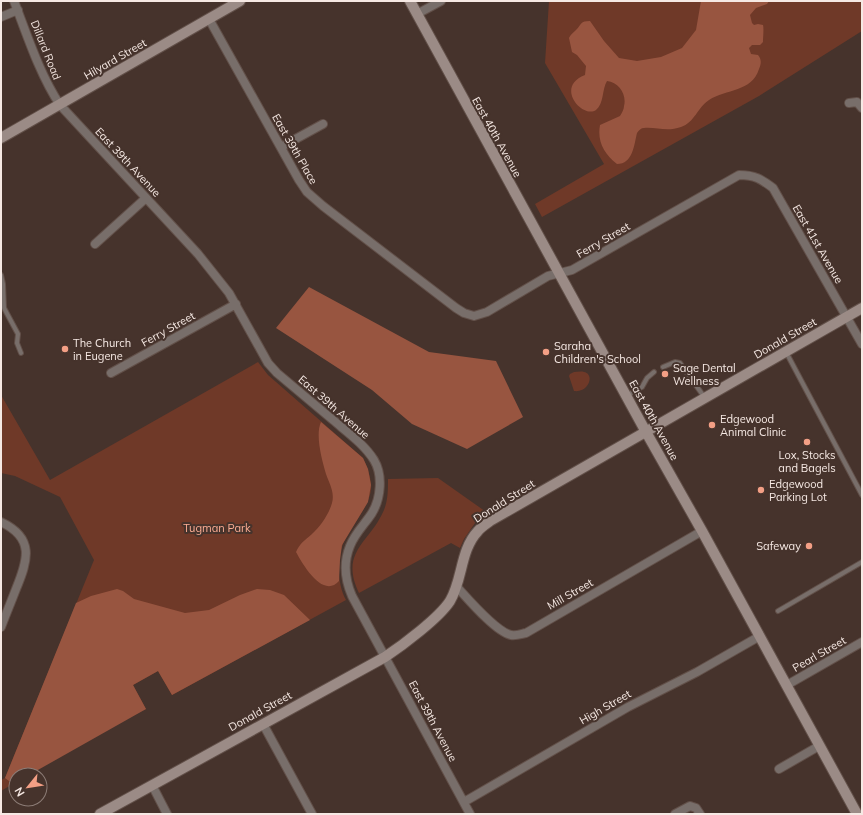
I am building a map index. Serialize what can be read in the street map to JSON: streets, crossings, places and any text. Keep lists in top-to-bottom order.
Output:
{
  "streets": {
    "street": [
      "Dillard Road",
      "Hilyard Street",
      "East 40th Avenue",
      "East 39th Place",
      "East 39th Avenue",
      "Ferry Street",
      "East 41st Avenue",
      "Donald Street",
      "Mill Street",
      "Pearl Street",
      "High Street"
    ]
  },
  "crossings": [
    ["Dillard Road", "Hilyard Street"],
    ["Dillard Road", "East 39th Avenue"],
    ["Hilyard Street", "East 39th Place"],
    ["Hilyard Street", "East 39th Avenue"],
    ["East 40th Avenue", "Ferry Street"],
    ["East 40th Avenue", "Donald Street"],
    ["East 40th Avenue", "Mill Street"],
    ["East 40th Avenue", "Pearl Street"],
    ["East 40th Avenue", "High Street"],
    ["East 39th Place", "Ferry Street"],
    ["East 39th Avenue", "Ferry Street"],
    ["East 39th Avenue", "Donald Street"],
    ["East 39th Avenue", "High Street"],
    ["Ferry Street", "East 41st Avenue"],
    ["East 41st Avenue", "Donald Street"],
    ["Donald Street", "Mill Street"]
  ],
  "parks": ["Tugman Park"],
  "places": [
    "The Church in Eugene",
    "Saraha Children's School",
    "Sage Dental Wellness",
    "Edgewood Animal Clinic",
    "Lox, Stocks and Bagels",
    "Edgewood Parking Lot",
    "Safeway"
  ],
  "north": "bottom left"
}
